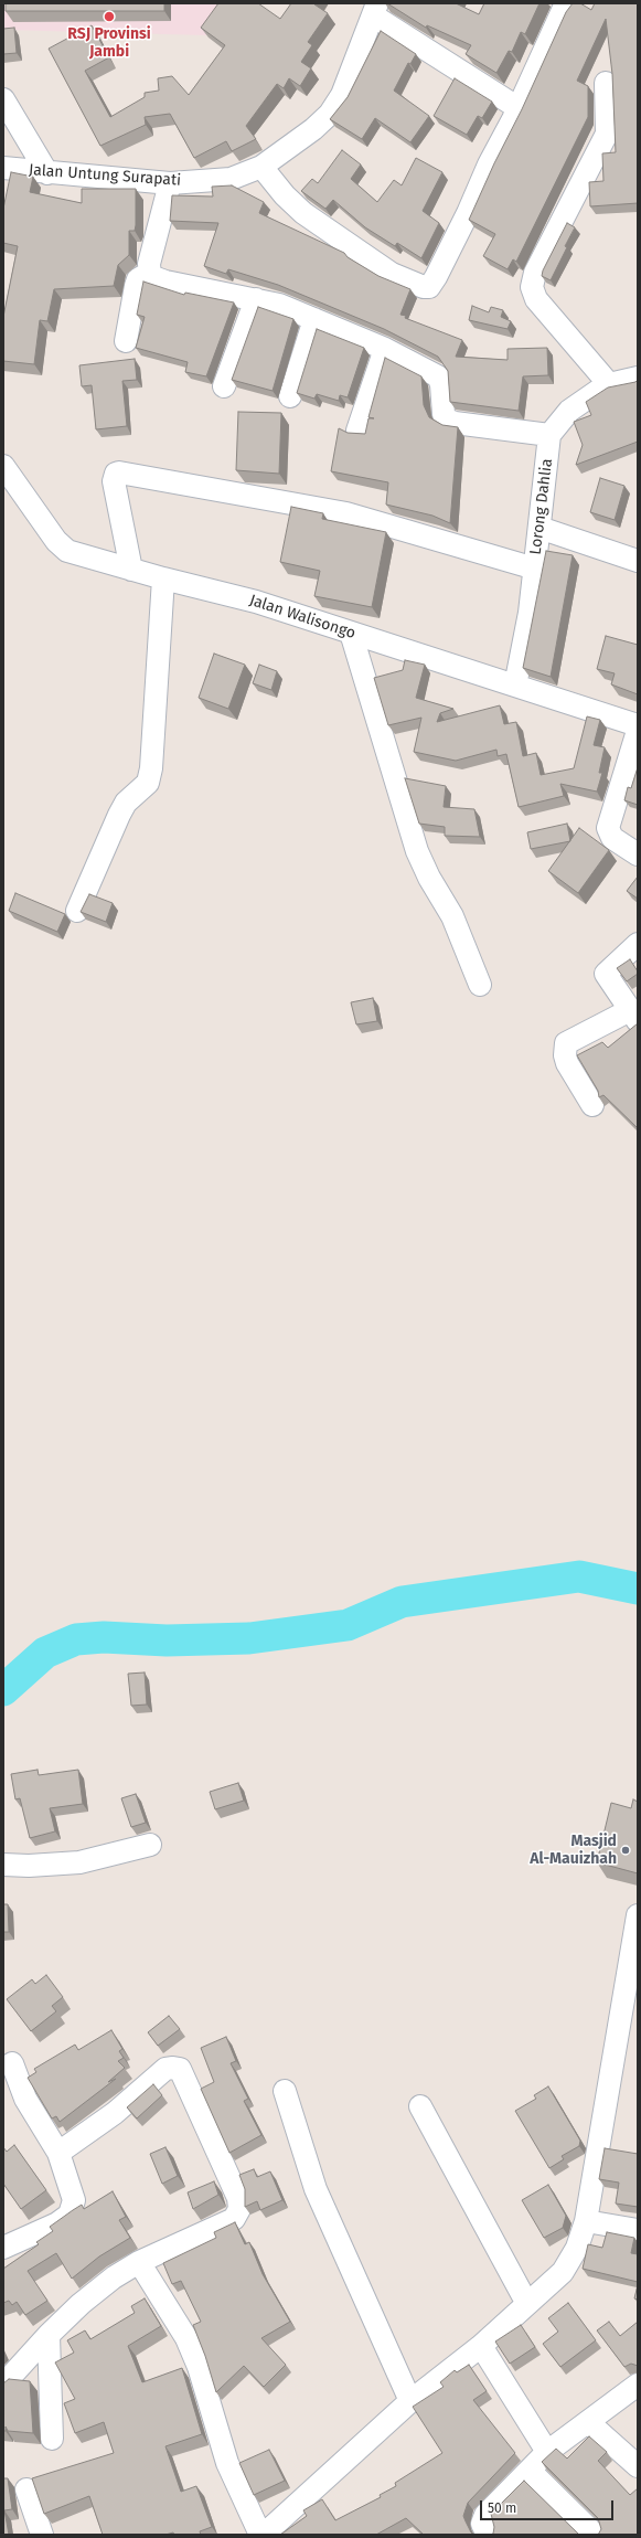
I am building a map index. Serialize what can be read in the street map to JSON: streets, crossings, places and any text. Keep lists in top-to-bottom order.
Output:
{
  "streets": {
    "street": ["Jalan Untung Surapati", "Lorong Dahlia", "Jalan Walisongo"]
  },
  "crossings": [
    ["Lorong Dahlia", "Jalan Walisongo"]
  ],
  "places": ["RSJ Provinsi Jambi", "Masjid Al-Mauizhah"],
  "scale_bar": "50 m"
}
